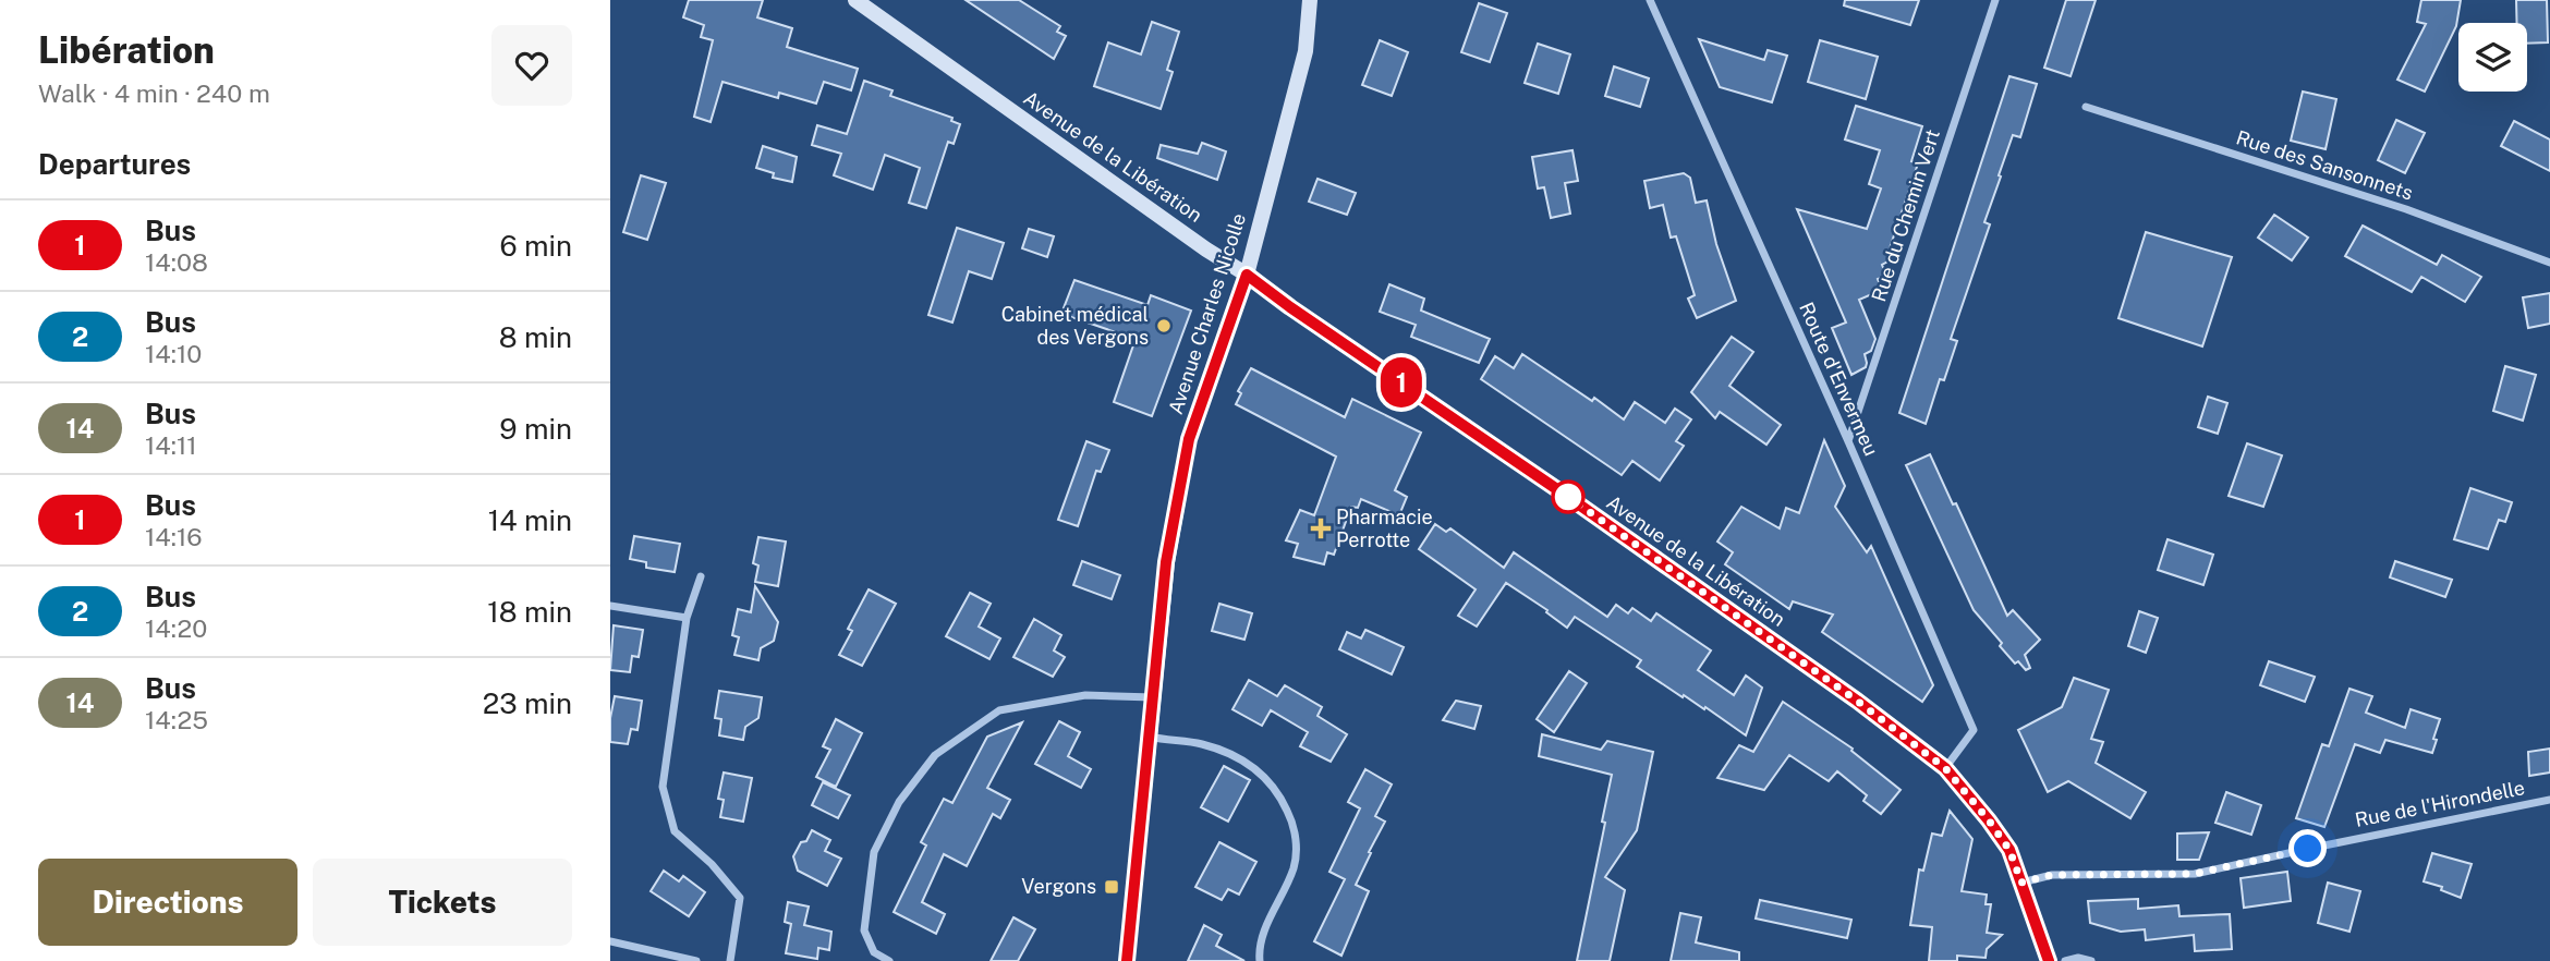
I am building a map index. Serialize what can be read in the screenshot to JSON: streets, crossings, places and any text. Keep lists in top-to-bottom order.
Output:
{
  "streets": {
    "main road": ["Avenue de la Libération", "Avenue Charles Nicolle"],
    "street": [
      "Rue des Sansonnets",
      "Rue du Chemin Vert",
      "Route d'Envermeu",
      "Rue de l'Hirondelle"
    ]
  },
  "crossings": [
    ["Avenue de la Libération", "Avenue Charles Nicolle"],
    ["Avenue de la Libération", "Route d'Envermeu"],
    ["Avenue de la Libération", "Rue de l'Hirondelle"],
    ["Rue du Chemin Vert", "Route d'Envermeu"]
  ],
  "places": {
    "other": ["Cabinet médical des Vergons"],
    "health": ["Pharmacie Perrotte"],
    "transit": ["Vergons"]
  },
  "lines": ["bus line 1"],
  "page": {
    "heading": [
      ["Libération", "Walk · 4 min · 240 m"],
      "Departures"
    ],
    "on_map": "1",
    "list": [
      {
        "mark": "1",
        "name": "Bus",
        "note": "14:08",
        "value": "6 min"
      },
      {
        "mark": "2",
        "name": "Bus",
        "note": "14:10",
        "value": "8 min"
      },
      {
        "mark": "14",
        "name": "Bus",
        "note": "14:11",
        "value": "9 min"
      },
      {
        "mark": "1",
        "name": "Bus",
        "note": "14:16",
        "value": "14 min"
      },
      {
        "mark": "2",
        "name": "Bus",
        "note": "14:20",
        "value": "18 min"
      },
      {
        "mark": "14",
        "name": "Bus",
        "note": "14:25",
        "value": "23 min"
      }
    ],
    "buttons": ["Directions", "Tickets"]
  }
}
